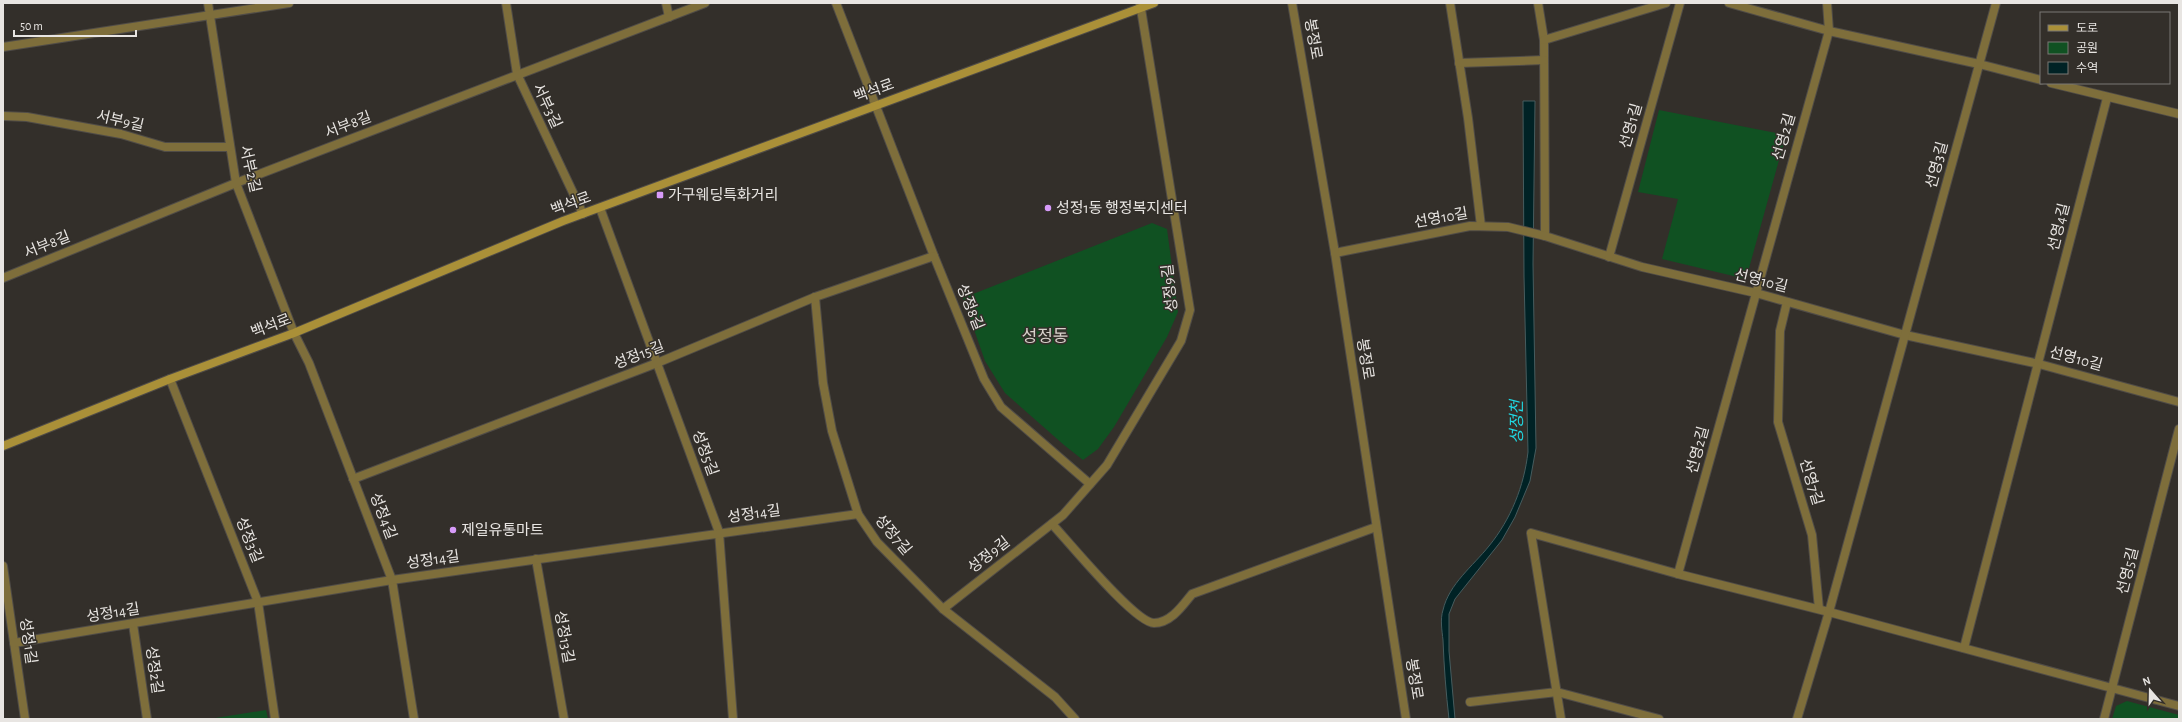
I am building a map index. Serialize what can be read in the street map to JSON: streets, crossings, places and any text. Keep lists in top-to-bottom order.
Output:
{
  "streets": {
    "main road": ["백석로"],
    "street": [
      "봉정로",
      "서부3길",
      "서부9길",
      "서부8길",
      "선영1길",
      "선영2길",
      "선영3길",
      "서부2길",
      "선영10길",
      "선영4길",
      "성정9길",
      "성정8길",
      "성정15길",
      "성정5길",
      "선영7길",
      "성정14길",
      "성정4길",
      "성정7길",
      "성정3길",
      "선영5길",
      "성정13길",
      "성정1길",
      "성정2길"
    ]
  },
  "crossings": [
    ["봉정로", "선영10길"],
    ["백석로", "서부3길"],
    ["백석로", "서부2길"],
    ["백석로", "성정9길"],
    ["백석로", "성정8길"],
    ["백석로", "성정5길"],
    ["백석로", "성정4길"],
    ["백석로", "성정3길"],
    ["서부3길", "서부8길"],
    ["서부9길", "서부2길"],
    ["서부8길", "서부2길"],
    ["선영1길", "선영10길"],
    ["선영2길", "선영10길"],
    ["선영3길", "선영10길"],
    ["서부2길", "성정4길"],
    ["선영10길", "선영4길"],
    ["선영10길", "선영7길"],
    ["성정9길", "성정8길"],
    ["성정9길", "성정7길"],
    ["성정8길", "성정15길"],
    ["성정15길", "성정5길"],
    ["성정15길", "성정4길"],
    ["성정15길", "성정7길"],
    ["성정5길", "성정14길"],
    ["성정14길", "성정4길"],
    ["성정14길", "성정7길"],
    ["성정14길", "성정3길"],
    ["성정14길", "성정13길"],
    ["성정14길", "성정1길"],
    ["성정14길", "성정2길"]
  ],
  "districts": ["성정동"],
  "water": ["성정천"],
  "places": {
    "transit": ["가구웨딩특화거리"],
    "other": ["성정1동 행정복지센터", "제일유통마트"]
  },
  "legend": ["도로", "공원", "수역"],
  "scale_bar": "50 m",
  "north": "top"
}
